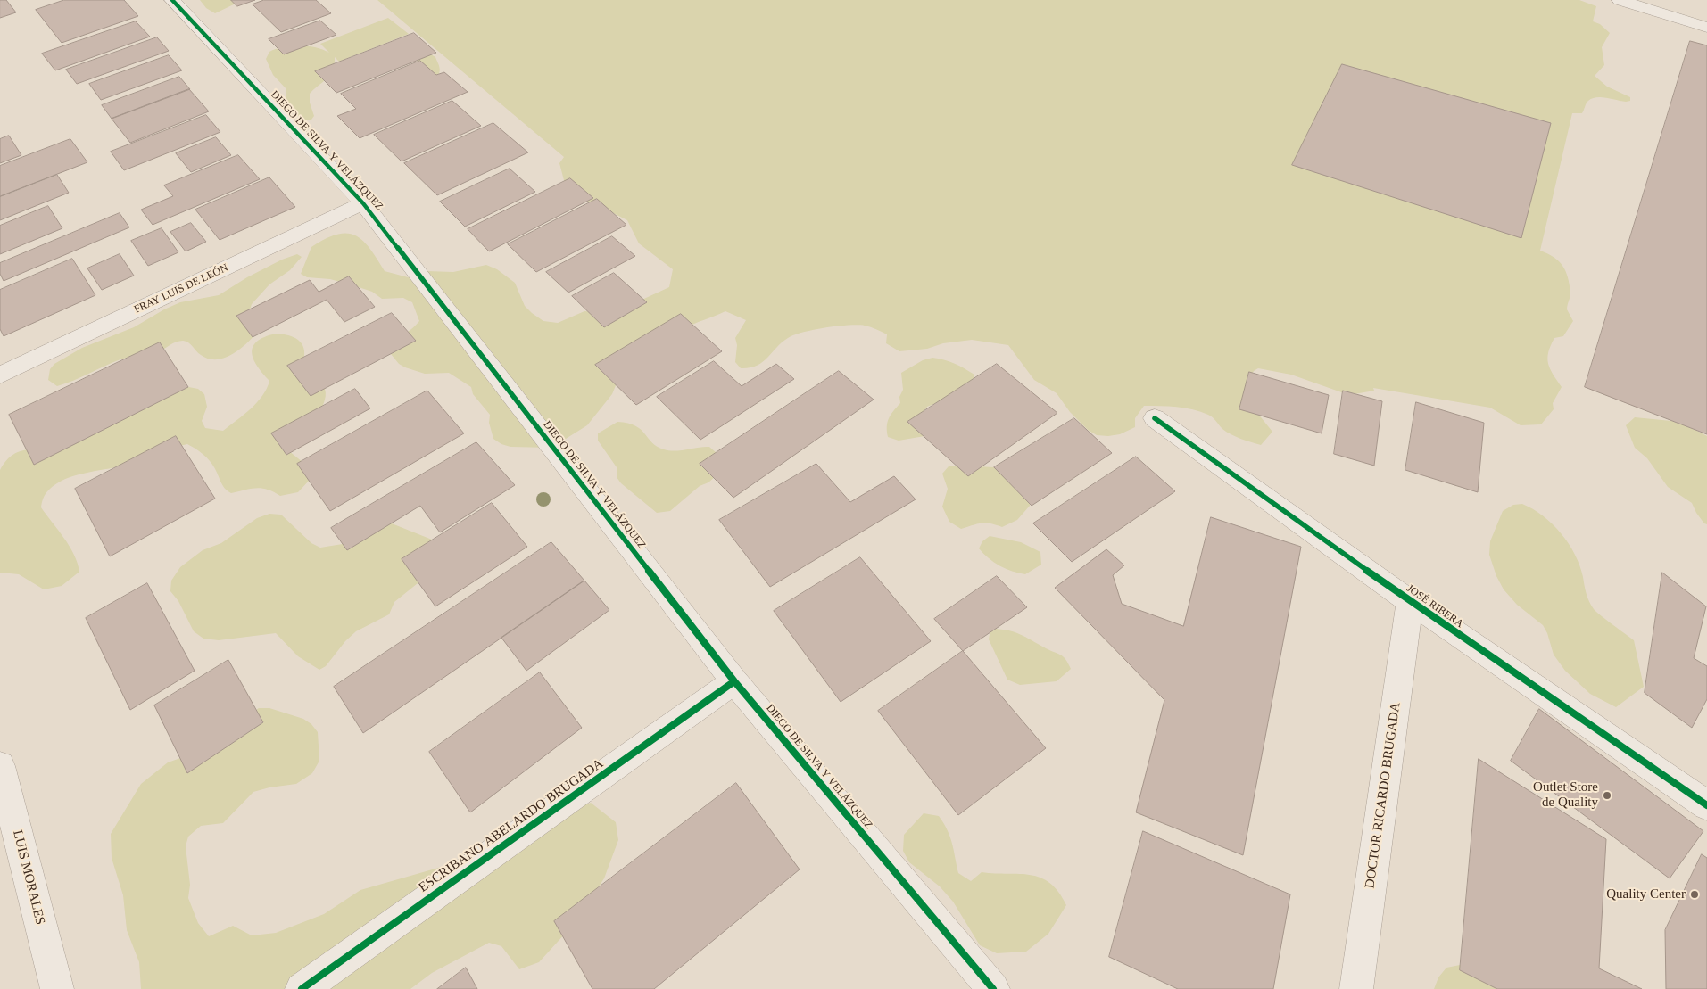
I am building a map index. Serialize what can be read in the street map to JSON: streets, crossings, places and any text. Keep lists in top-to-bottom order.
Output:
{
  "streets": {
    "street": [
      "DIEGO DE SILVA Y VELÁZQUEZ",
      "FRAY LUIS DE LEÓN",
      "JOSÉ RIBERA",
      "DOCTOR RICARDO BRUGADA",
      "ESCRIBANO ABELARDO BRUGADA",
      "LUIS MORALES"
    ]
  },
  "crossings": [
    ["DIEGO DE SILVA Y VELÁZQUEZ", "FRAY LUIS DE LEÓN"],
    ["DIEGO DE SILVA Y VELÁZQUEZ", "ESCRIBANO ABELARDO BRUGADA"],
    ["JOSÉ RIBERA", "DOCTOR RICARDO BRUGADA"]
  ],
  "places": ["Outlet Store de Quality", "Quality Center"]
}
